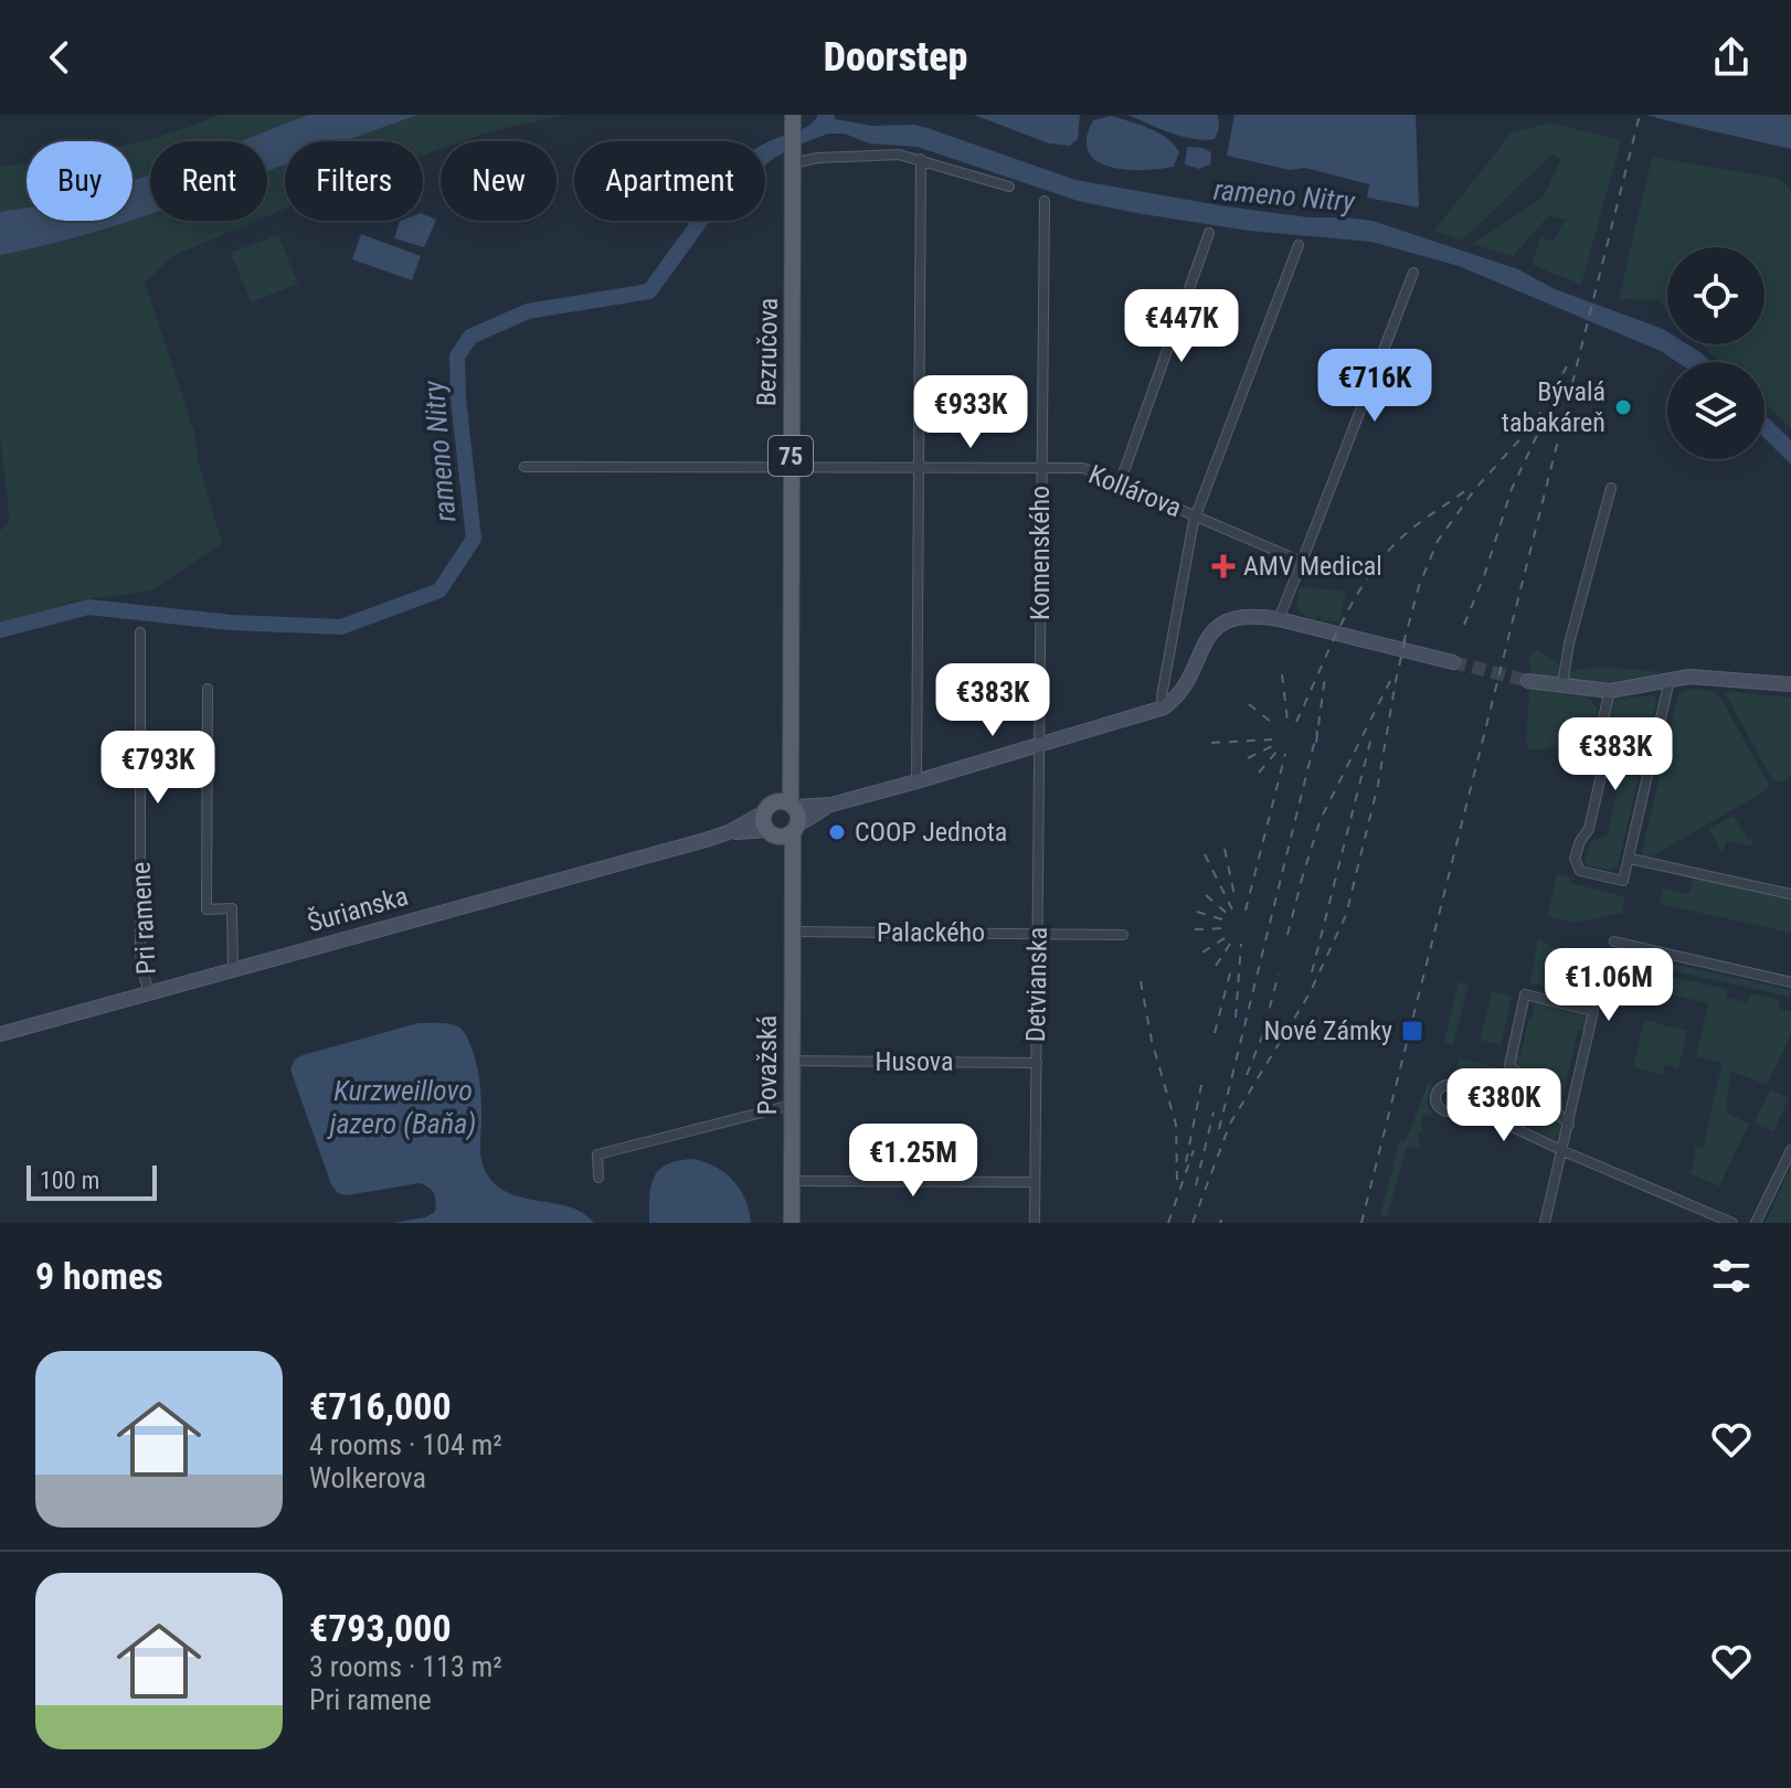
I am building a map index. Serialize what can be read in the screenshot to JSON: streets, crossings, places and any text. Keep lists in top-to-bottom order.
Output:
{
  "streets": {
    "main road": ["Bezručova", "75", "Považská"],
    "street": [
      "Kollárova",
      "Komenského",
      "Šurianska",
      "Pri ramene",
      "Palackého",
      "Detvianska",
      "Husova"
    ]
  },
  "crossings": [
    ["Bezručova", "Kollárova"],
    ["Bezručova", "Šurianska"],
    ["Bezručova", "Považská"],
    ["Kollárova", "Komenského"],
    ["Komenského", "Detvianska"],
    ["Šurianska", "Pri ramene"],
    ["Šurianska", "Považská"],
    ["Palackého", "Detvianska"],
    ["Palackého", "Považská"],
    ["Detvianska", "Husova"],
    ["Husova", "Považská"]
  ],
  "water": ["rameno Nitry", "Kurzweillovo jazero (Baňa)"],
  "places": {
    "other": ["Bývalá tabakáreň", "COOP Jednota"],
    "health": ["AMV Medical"],
    "transit": ["Nové Zámky"]
  },
  "scale_bar": "100 m",
  "page": {
    "header": "Doorstep",
    "chip": [
      "Buy",
      "Rent",
      "Filters",
      "New",
      "Apartment"
    ],
    "price": [
      "€447K",
      "€716K",
      "€933K",
      "€383K",
      "€383K",
      "€793K",
      "€1.06M",
      "€380K",
      "€1.25M"
    ],
    "scale": "100 m",
    "heading": "9 homes",
    "list": [
      {
        "name": "€716,000",
        "note": "4 rooms · 104 m² · Wolkerova"
      },
      {
        "name": "€793,000",
        "note": "3 rooms · 113 m² · Pri ramene"
      }
    ]
  }
}
